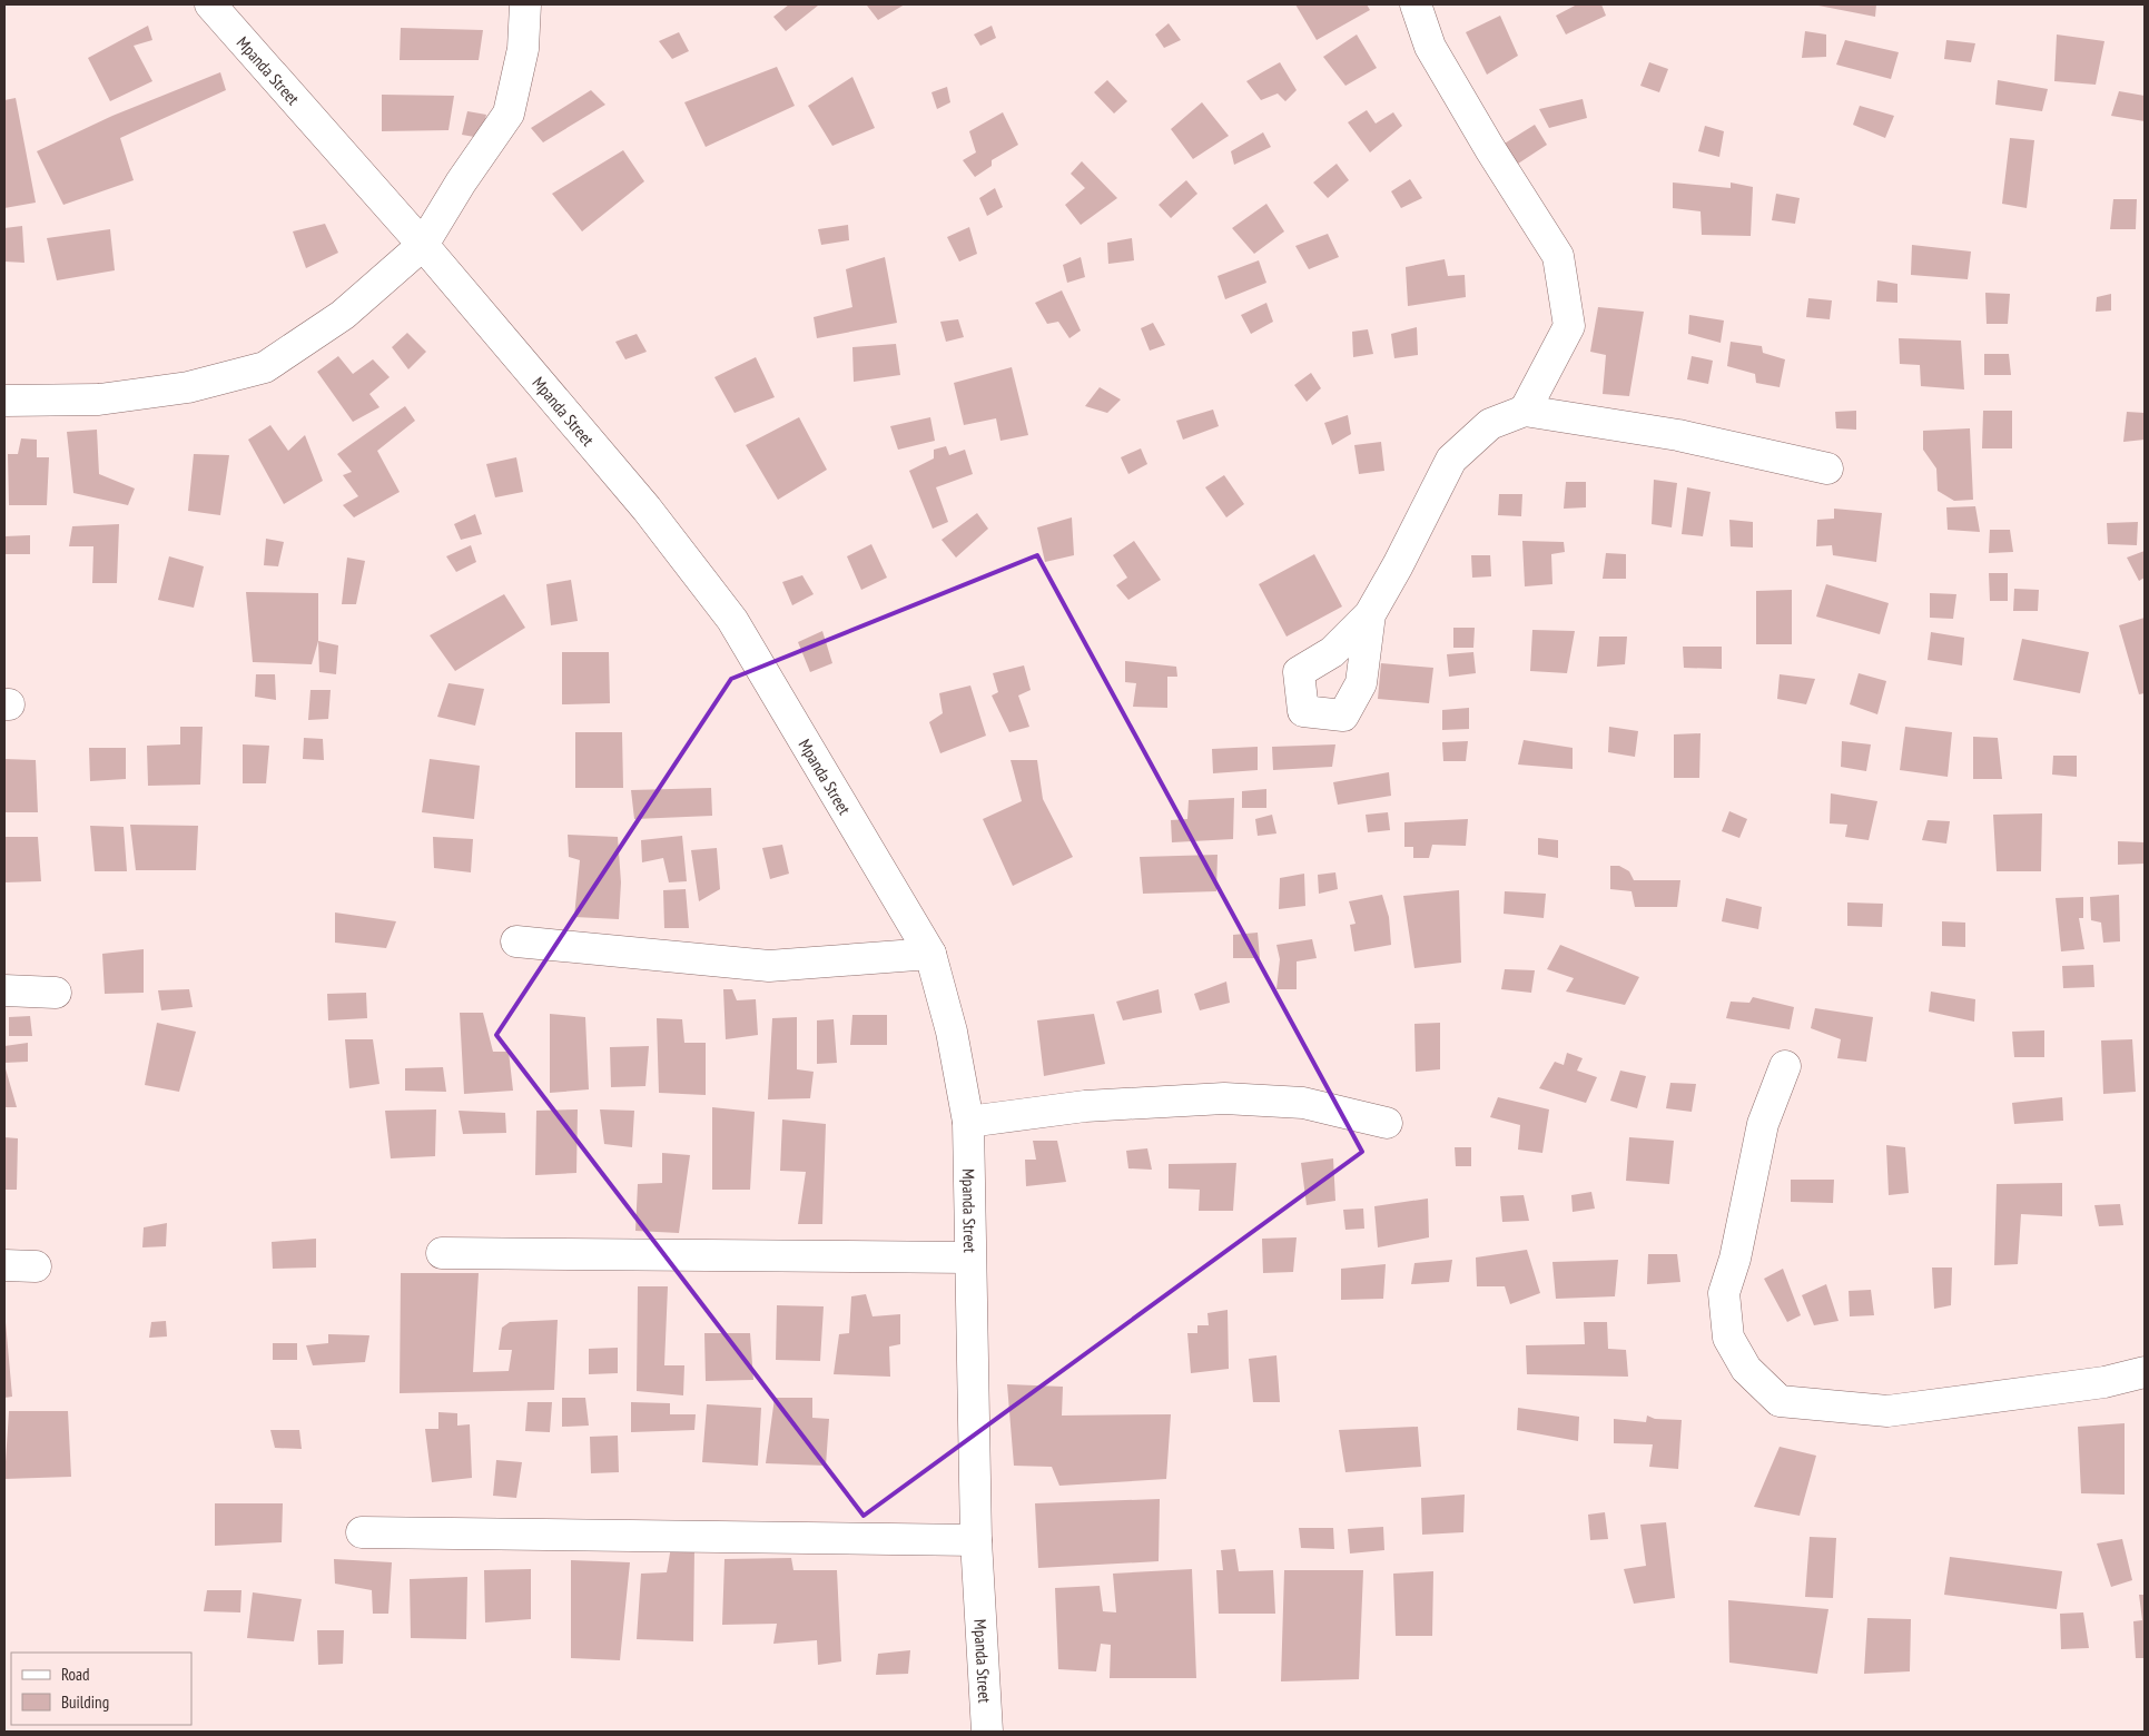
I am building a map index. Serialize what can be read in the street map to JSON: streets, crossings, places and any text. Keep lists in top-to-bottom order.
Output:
{
  "streets": {
    "street": ["Mpanda Street"]
  },
  "legend": ["Road", "Building"]
}
